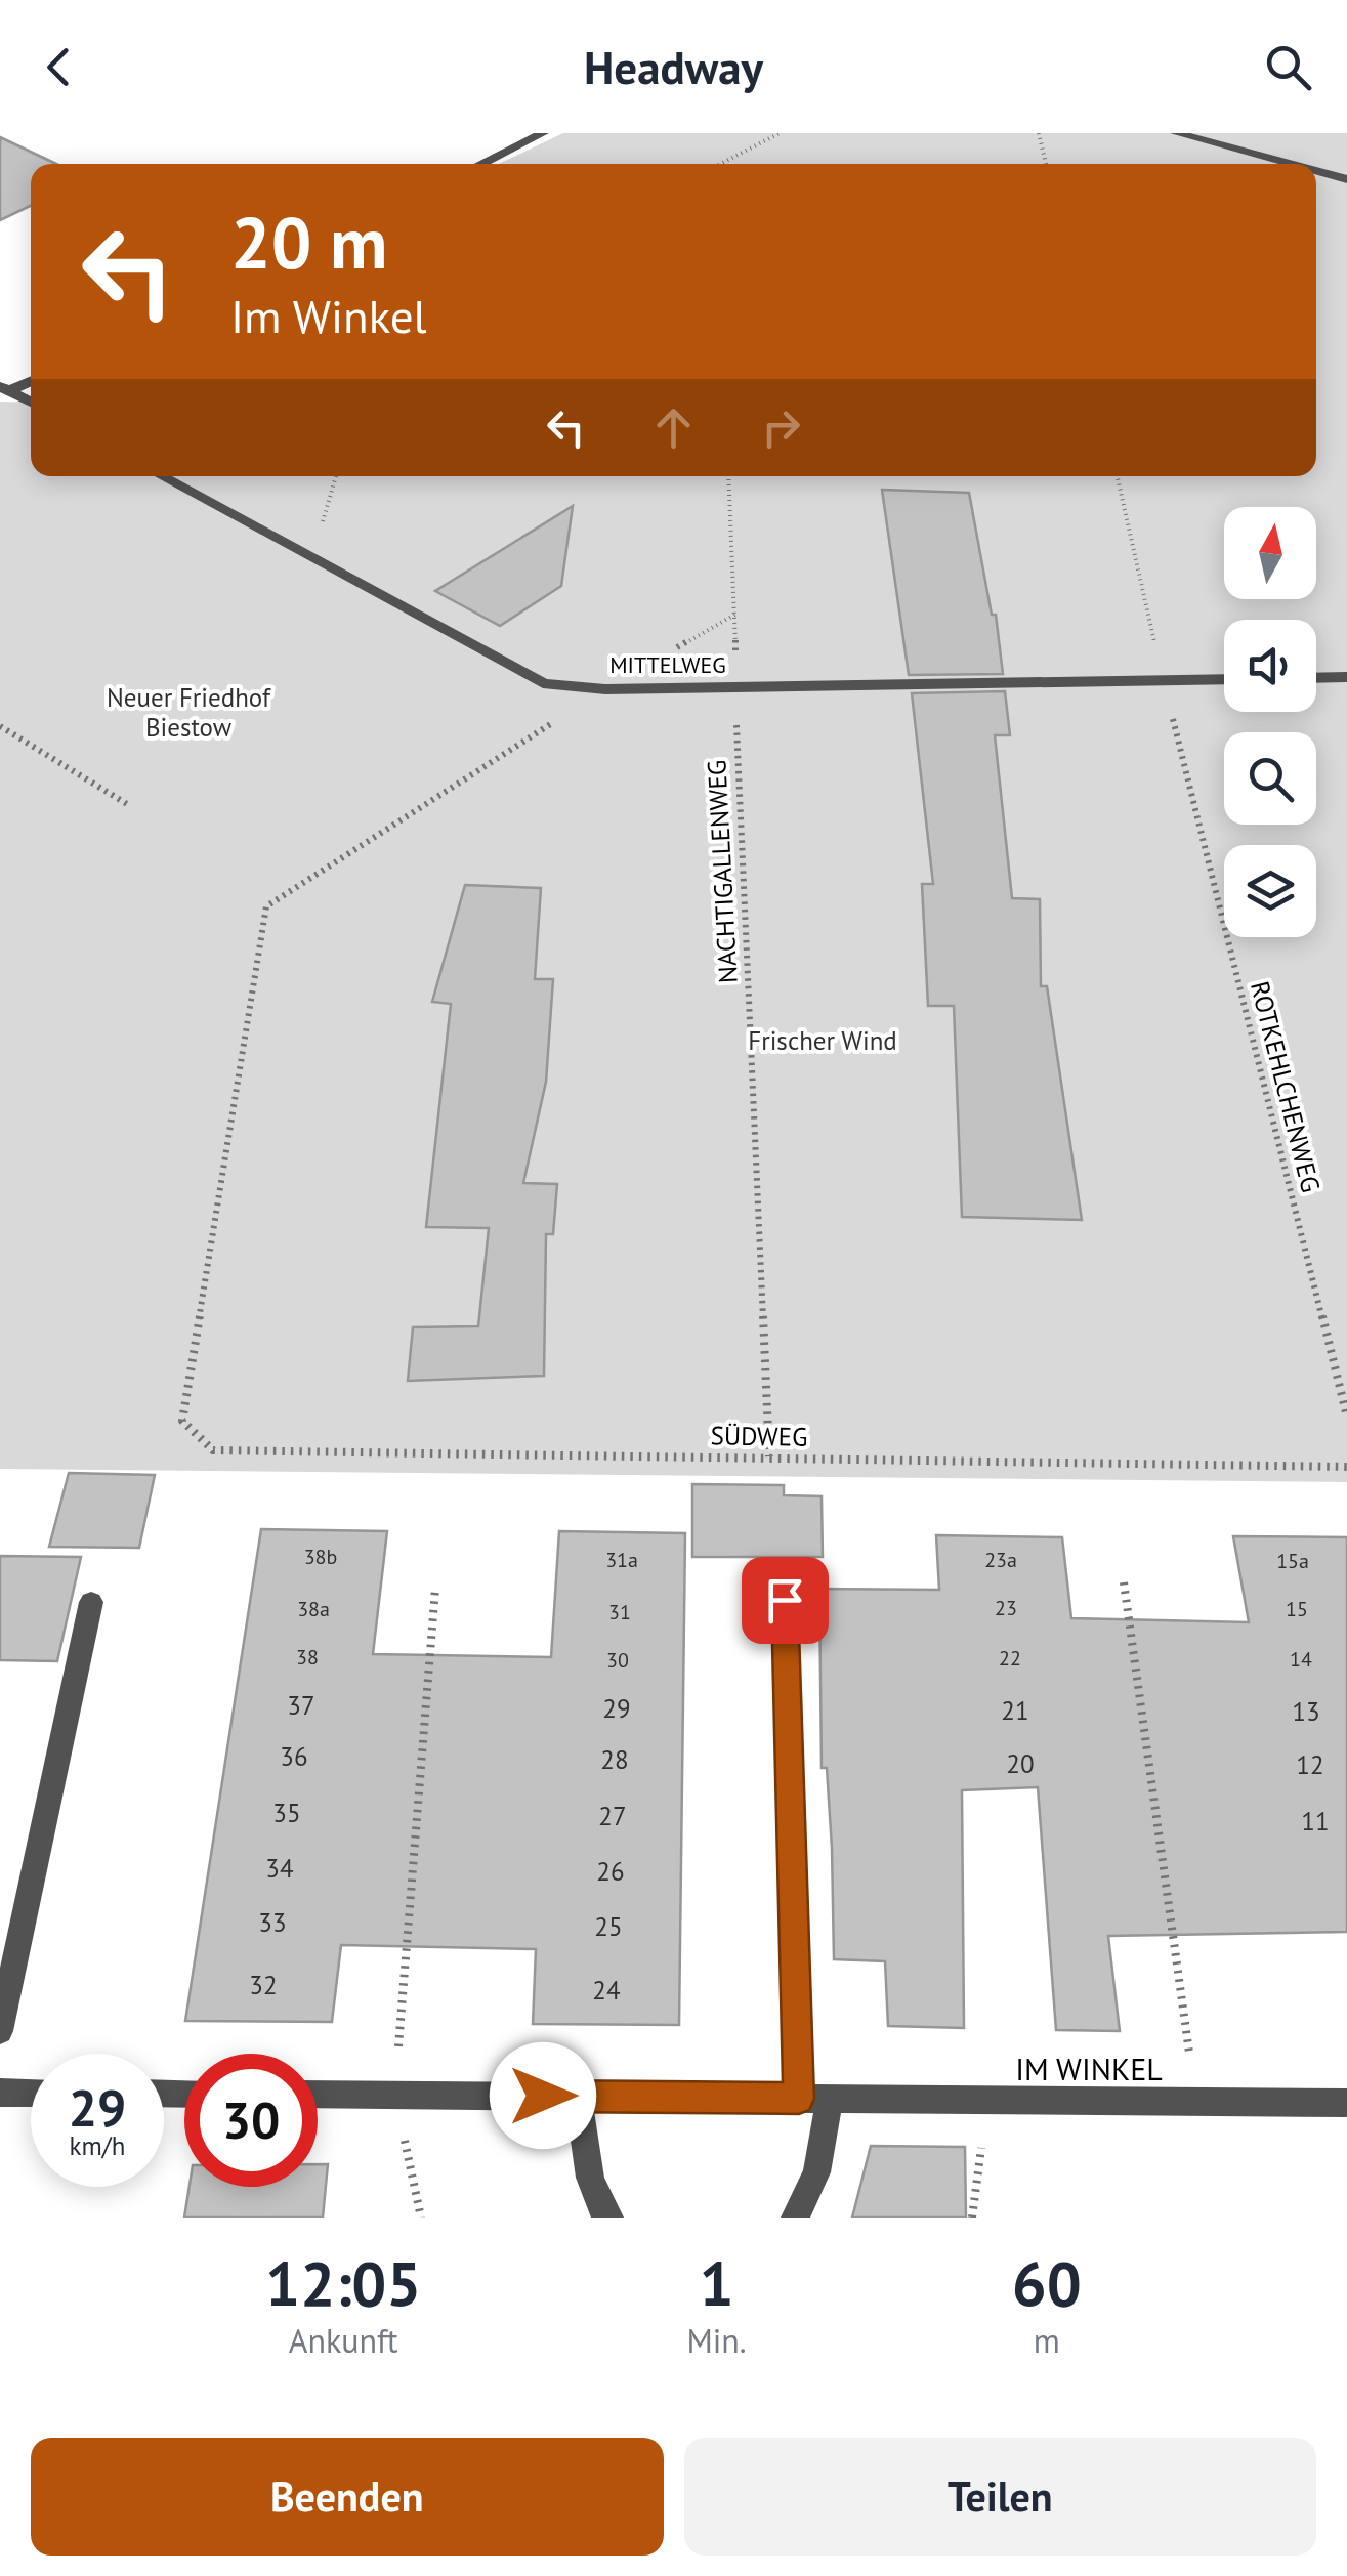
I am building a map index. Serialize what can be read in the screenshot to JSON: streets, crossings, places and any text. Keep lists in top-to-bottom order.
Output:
{
  "streets": {
    "street": ["MITTELWEG", "IM WINKEL"],
    "path": ["NACHTIGALLENWEG", "ROTKEHLCHENWEG", "SÜDWEG"]
  },
  "crossings": [
    ["MITTELWEG", "NACHTIGALLENWEG"],
    ["MITTELWEG", "ROTKEHLCHENWEG"],
    ["MITTELWEG", "SÜDWEG"],
    ["NACHTIGALLENWEG", "SÜDWEG"]
  ],
  "parks": ["Neuer Friedhof Biestow", "Frischer Wind"],
  "house_numbers": [
    "38b",
    "31a",
    "23a",
    "15a",
    "23",
    "38a",
    "15",
    "31",
    "38",
    "22",
    "14",
    "30",
    "37",
    "29",
    "21",
    "13",
    "36",
    "28",
    "20",
    "12",
    "35",
    "27",
    "11",
    "34",
    "26",
    "33",
    "25",
    "32",
    "24"
  ],
  "north": "top",
  "page": {
    "header": "Headway",
    "turn": ["20 m", "Im Winkel"],
    "speed": "29 km/h",
    "limit": "30",
    "eta": [
      "12:05",
      "Ankunft",
      "1",
      "Min.",
      "60",
      "m"
    ],
    "buttons": ["Beenden", "Teilen"]
  }
}
